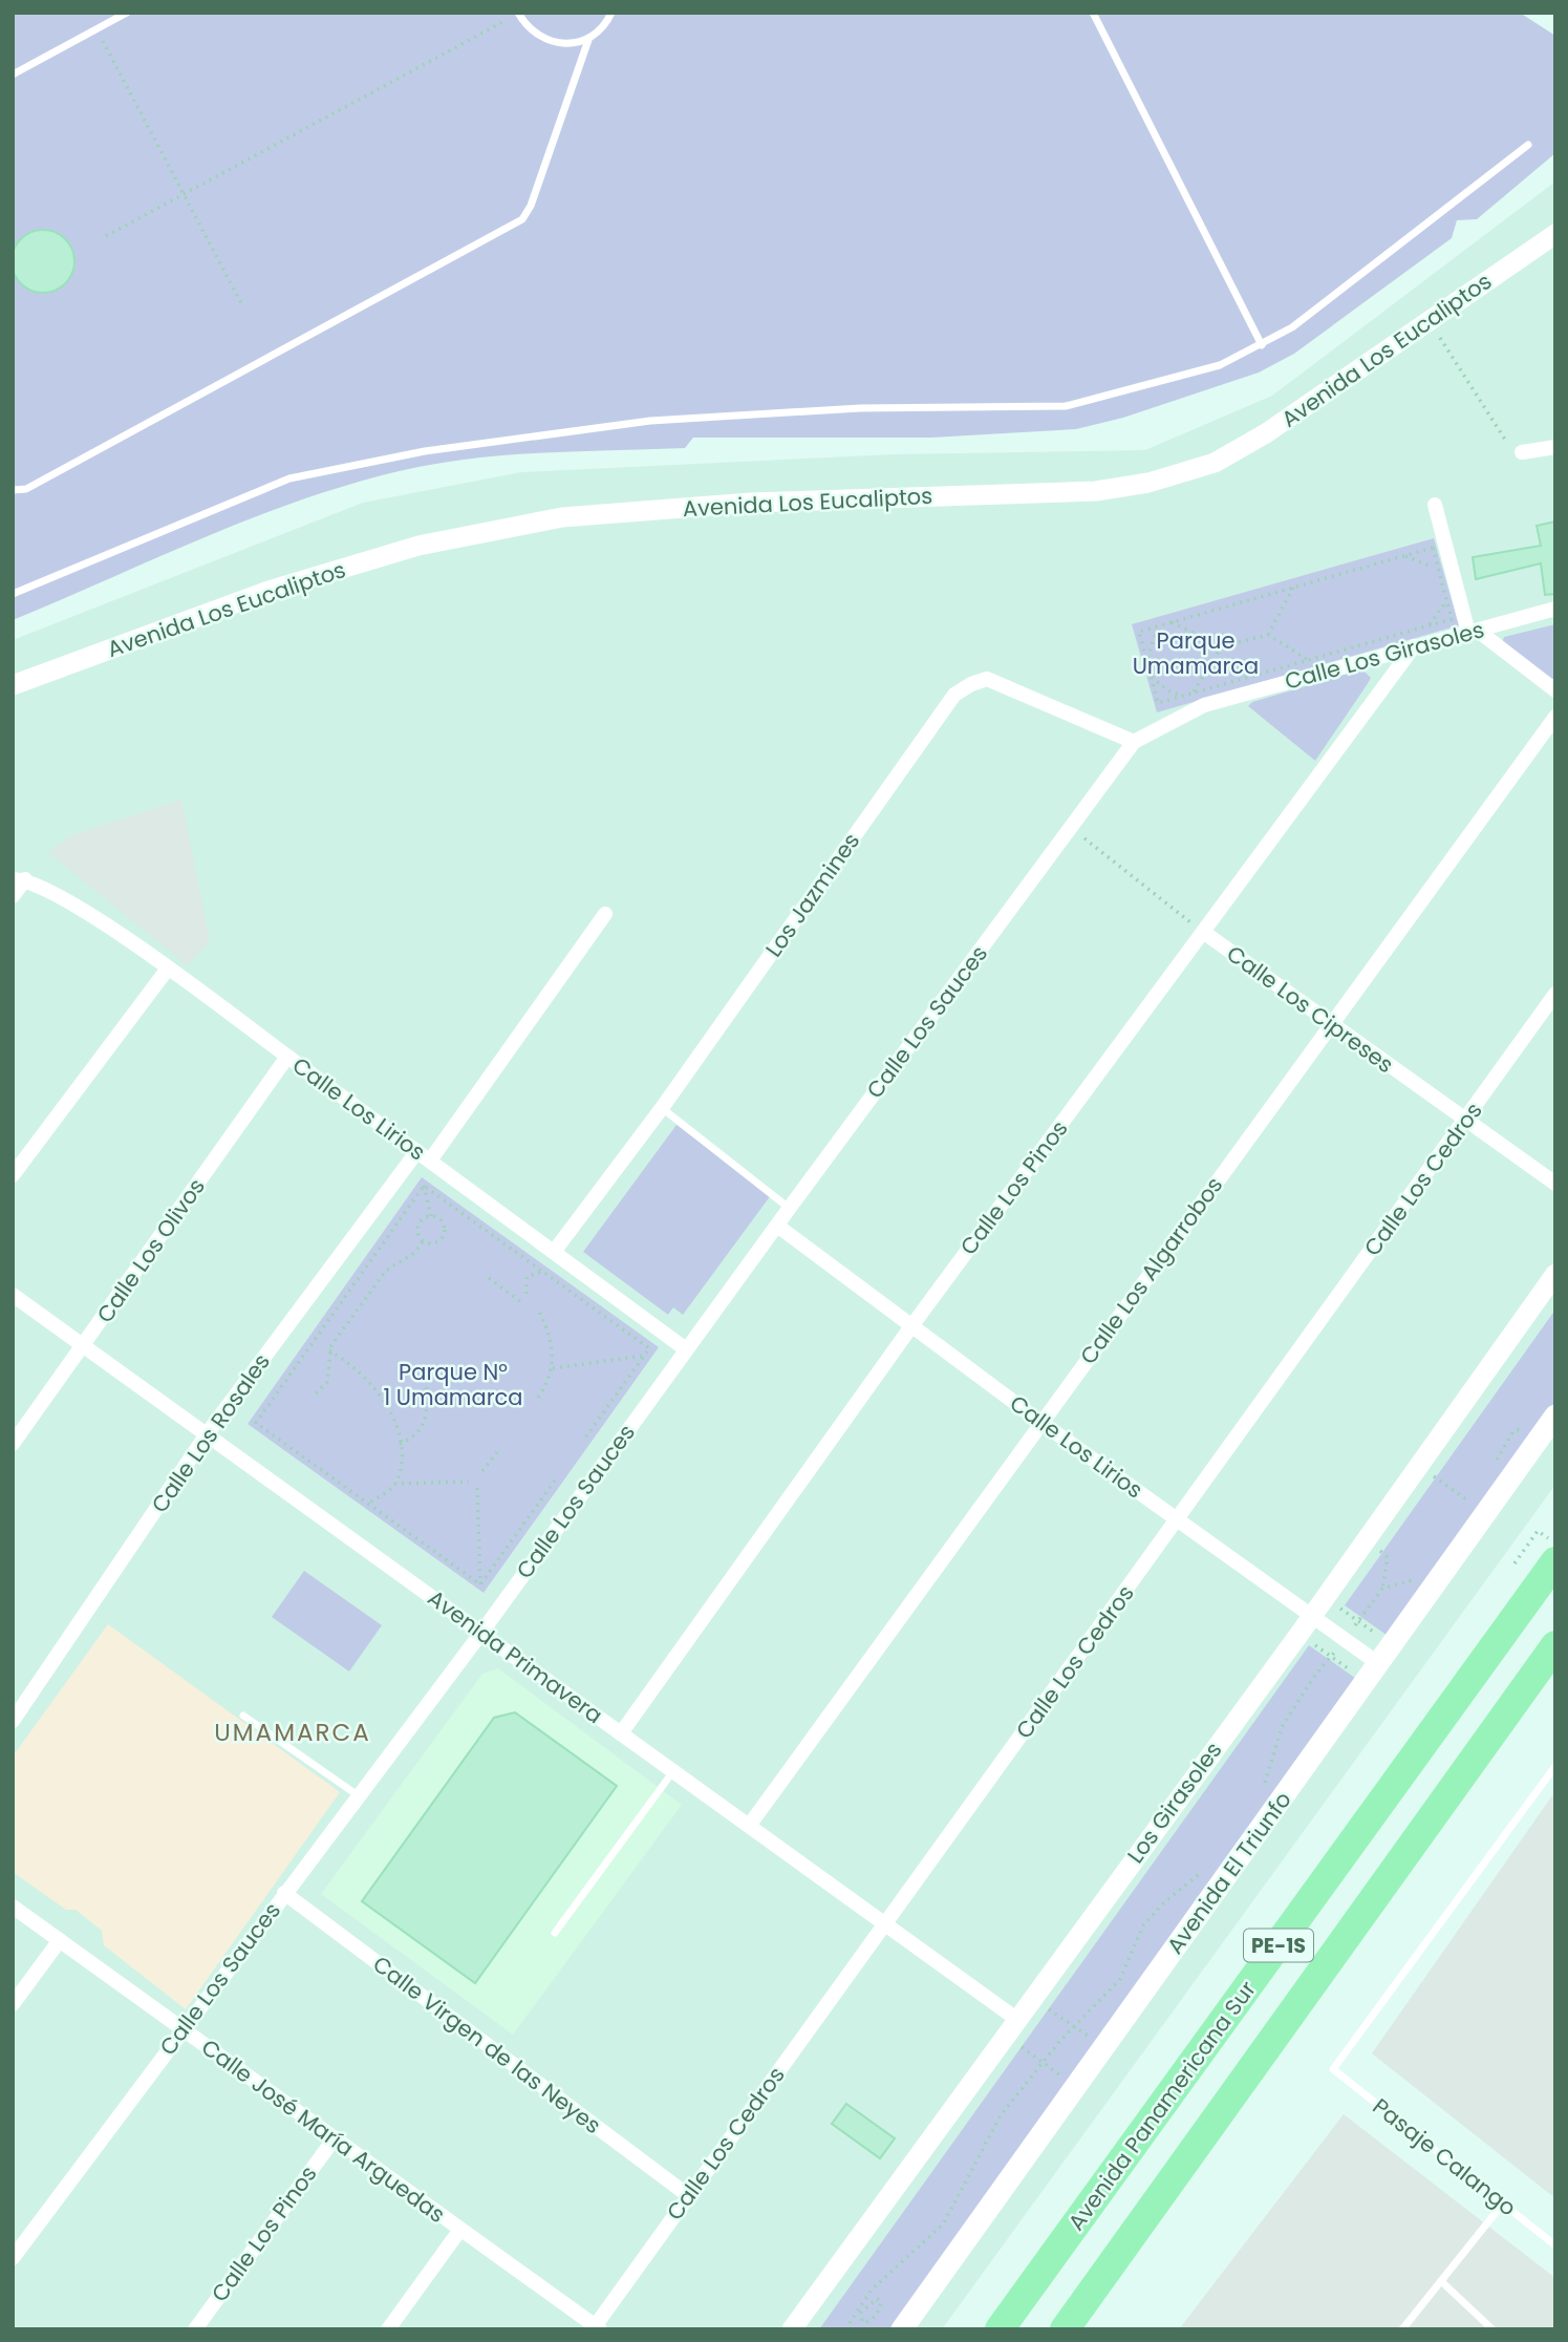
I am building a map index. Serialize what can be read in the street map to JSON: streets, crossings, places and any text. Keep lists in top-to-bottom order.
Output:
{
  "streets": {
    "highway": ["PE-1S", "Avenida Panamericana Sur"],
    "main road": ["Avenida El Triunfo"],
    "street": [
      "Avenida Los Eucaliptos",
      "Calle Los Girasoles",
      "Los Jazmines",
      "Calle Los Cipreses",
      "Calle Los Sauces",
      "Calle Los Lirios",
      "Calle Los Cedros",
      "Calle Los Pinos",
      "Calle Los Olivos",
      "Calle Los Algarrobos",
      "Calle Los Rosales",
      "Avenida Primavera",
      "Los Girasoles",
      "Calle Virgen de las Neyes",
      "Calle José María Arguedas"
    ],
    "lane": ["Pasaje Calango"]
  },
  "crossings": [
    ["Calle Los Girasoles", "Los Jazmines"],
    ["Calle Los Girasoles", "Calle Los Sauces"],
    ["Calle Los Girasoles", "Calle Los Pinos"],
    ["Los Jazmines", "Calle Los Sauces"],
    ["Los Jazmines", "Calle Los Lirios"],
    ["Calle Los Cipreses", "Calle Los Sauces"],
    ["Calle Los Cipreses", "Calle Los Cedros"],
    ["Calle Los Cipreses", "Calle Los Pinos"],
    ["Calle Los Cipreses", "Calle Los Algarrobos"],
    ["Calle Los Sauces", "Calle Los Lirios"],
    ["Calle Los Sauces", "Avenida Primavera"],
    ["Calle Los Sauces", "Calle Virgen de las Neyes"],
    ["Calle Los Sauces", "Calle José María Arguedas"],
    ["Calle Los Lirios", "Calle Los Cedros"],
    ["Calle Los Lirios", "Calle Los Pinos"],
    ["Calle Los Lirios", "Calle Los Olivos"],
    ["Calle Los Lirios", "Calle Los Algarrobos"],
    ["Calle Los Lirios", "Calle Los Rosales"],
    ["Calle Los Lirios", "Los Girasoles"],
    ["Calle Los Lirios", "Avenida El Triunfo"],
    ["Calle Los Cedros", "Avenida Primavera"],
    ["Calle Los Cedros", "Calle Virgen de las Neyes"],
    ["Calle Los Cedros", "Calle José María Arguedas"],
    ["Calle Los Pinos", "Avenida Primavera"],
    ["Calle Los Pinos", "Calle José María Arguedas"],
    ["Calle Los Olivos", "Avenida Primavera"],
    ["Calle Los Algarrobos", "Avenida Primavera"],
    ["Calle Los Rosales", "Avenida Primavera"],
    ["Avenida Primavera", "Los Girasoles"]
  ],
  "districts": ["UMAMARCA"],
  "parks": ["Parque Umamarca", "Parque N° 1 Umamarca"]
}
